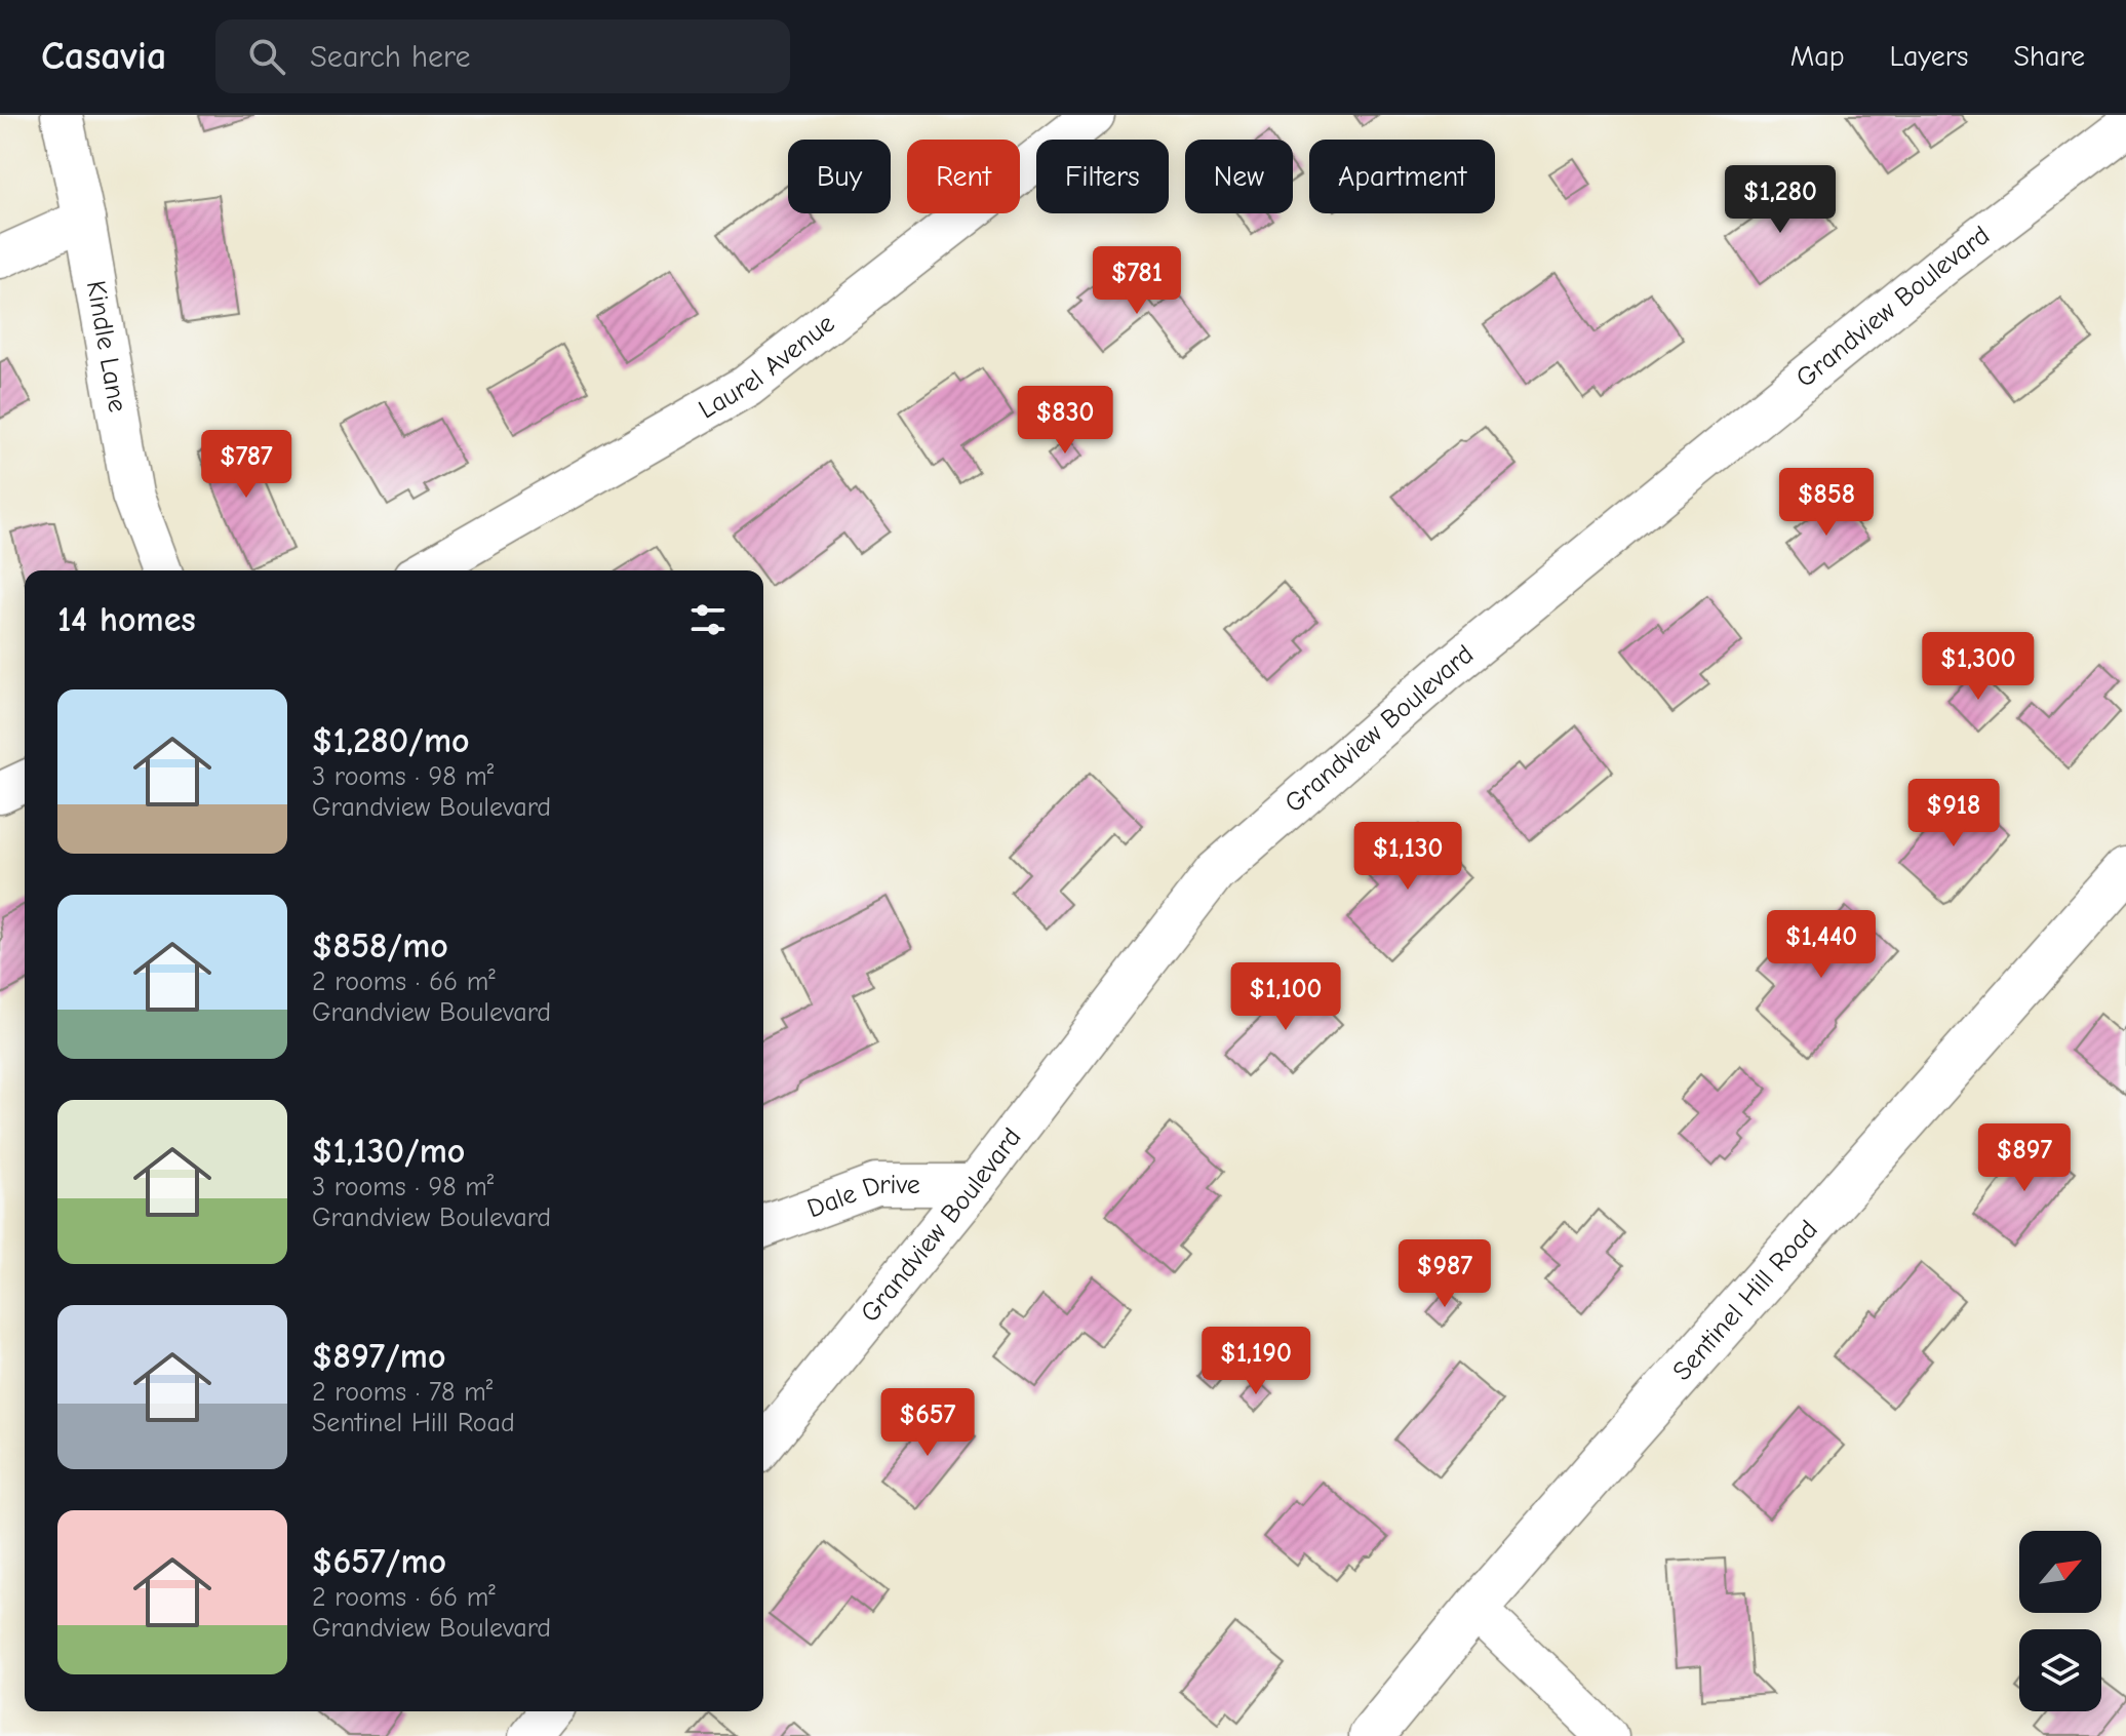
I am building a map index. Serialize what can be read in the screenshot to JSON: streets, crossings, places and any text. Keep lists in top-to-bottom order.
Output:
{
  "streets": {
    "main road": ["Sentinel Hill Road"],
    "street": [
      "Grandview Boulevard",
      "Kindle Lane",
      "Laurel Avenue",
      "Dale Drive"
    ]
  },
  "crossings": [
    ["Grandview Boulevard", "Dale Drive"]
  ],
  "north": "top right",
  "page": {
    "header": "Casavia",
    "search": "Search here",
    "nav": ["Map", "Layers", "Share"],
    "chip": [
      "Buy",
      "Rent",
      "Filters",
      "New",
      "Apartment"
    ],
    "price": [
      "$1,280",
      "$781",
      "$830",
      "$787",
      "$858",
      "$1,300",
      "$918",
      "$1,130",
      "$1,440",
      "$1,100",
      "$897",
      "$987",
      "$1,190",
      "$657"
    ],
    "heading": "14 homes",
    "list": [
      {
        "name": "$1,280/mo",
        "note": "3 rooms · 98 m² · Grandview Boulevard"
      },
      {
        "name": "$858/mo",
        "note": "2 rooms · 66 m² · Grandview Boulevard"
      },
      {
        "name": "$1,130/mo",
        "note": "3 rooms · 98 m² · Grandview Boulevard"
      },
      {
        "name": "$897/mo",
        "note": "2 rooms · 78 m² · Sentinel Hill Road"
      },
      {
        "name": "$657/mo",
        "note": "2 rooms · 66 m² · Grandview Boulevard"
      }
    ]
  }
}
